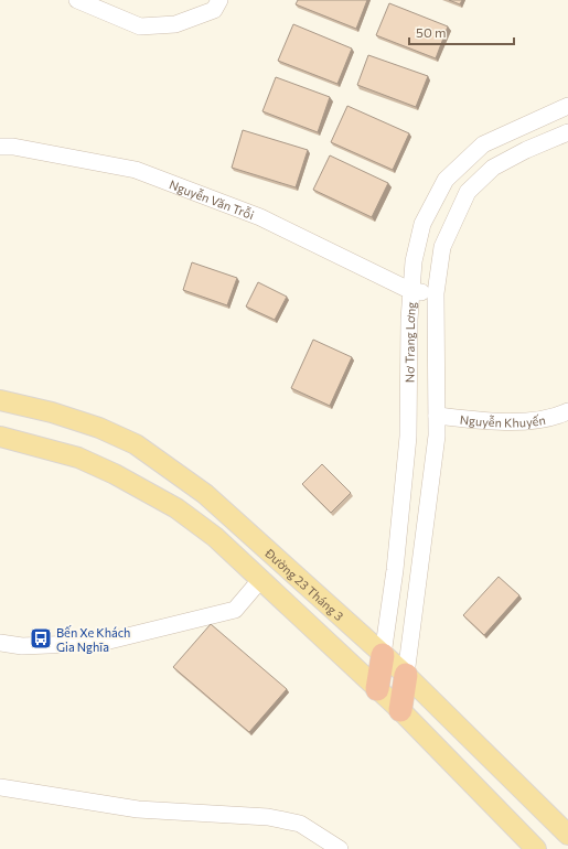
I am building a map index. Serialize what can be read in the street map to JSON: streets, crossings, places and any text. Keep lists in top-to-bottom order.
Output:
{
  "streets": {
    "main road": ["Đường 23 Tháng 3"],
    "street": ["Nguyễn Văn Trỗi", "Nơ Trang Lơng", "Nguyễn Khuyến"]
  },
  "crossings": [
    ["Nguyễn Văn Trỗi", "Nơ Trang Lơng"],
    ["Nơ Trang Lơng", "Nguyễn Khuyến"],
    ["Nơ Trang Lơng", "Đường 23 Tháng 3"]
  ],
  "places": {
    "bus stop": ["Bến Xe Khách Gia Nghĩa"]
  },
  "scale_bar": "50 m"
}
